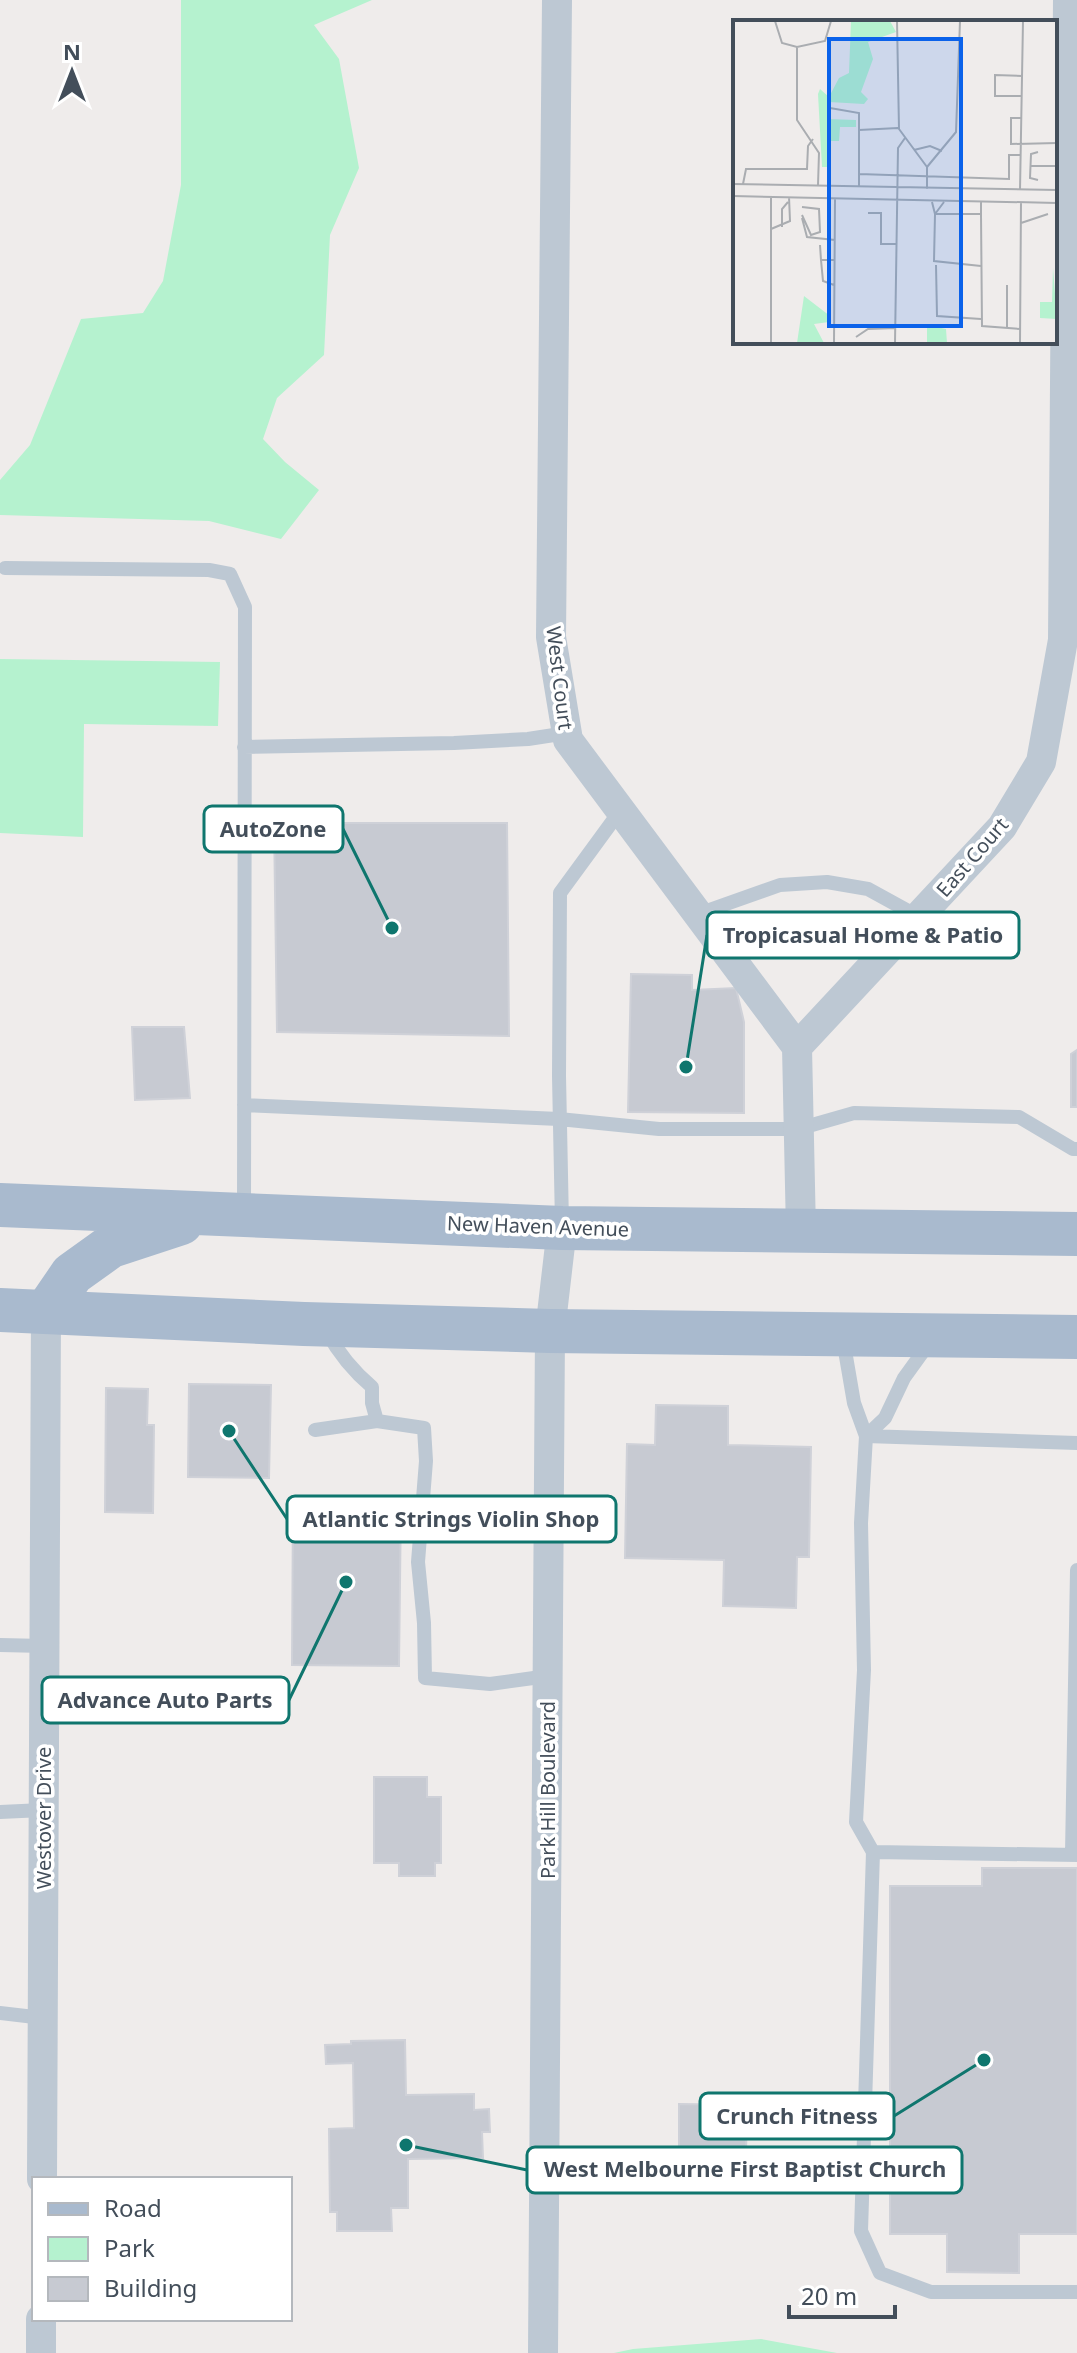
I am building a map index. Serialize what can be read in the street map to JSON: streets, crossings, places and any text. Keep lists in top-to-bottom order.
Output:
{
  "streets": {
    "main road": ["New Haven Avenue"],
    "street": [
      "West Court",
      "East Court",
      "Park Hill Boulevard",
      "Westover Drive"
    ]
  },
  "crossings": [
    ["West Court", "East Court"],
    ["New Haven Avenue", "Park Hill Boulevard"]
  ],
  "places": [
    "AutoZone",
    "Tropicasual Home & Patio",
    "Atlantic Strings Violin Shop",
    "Advance Auto Parts",
    "Crunch Fitness",
    "West Melbourne First Baptist Church"
  ],
  "legend": ["Road", "Park", "Building"],
  "scale_bar": "20 m",
  "north": "top"
}
